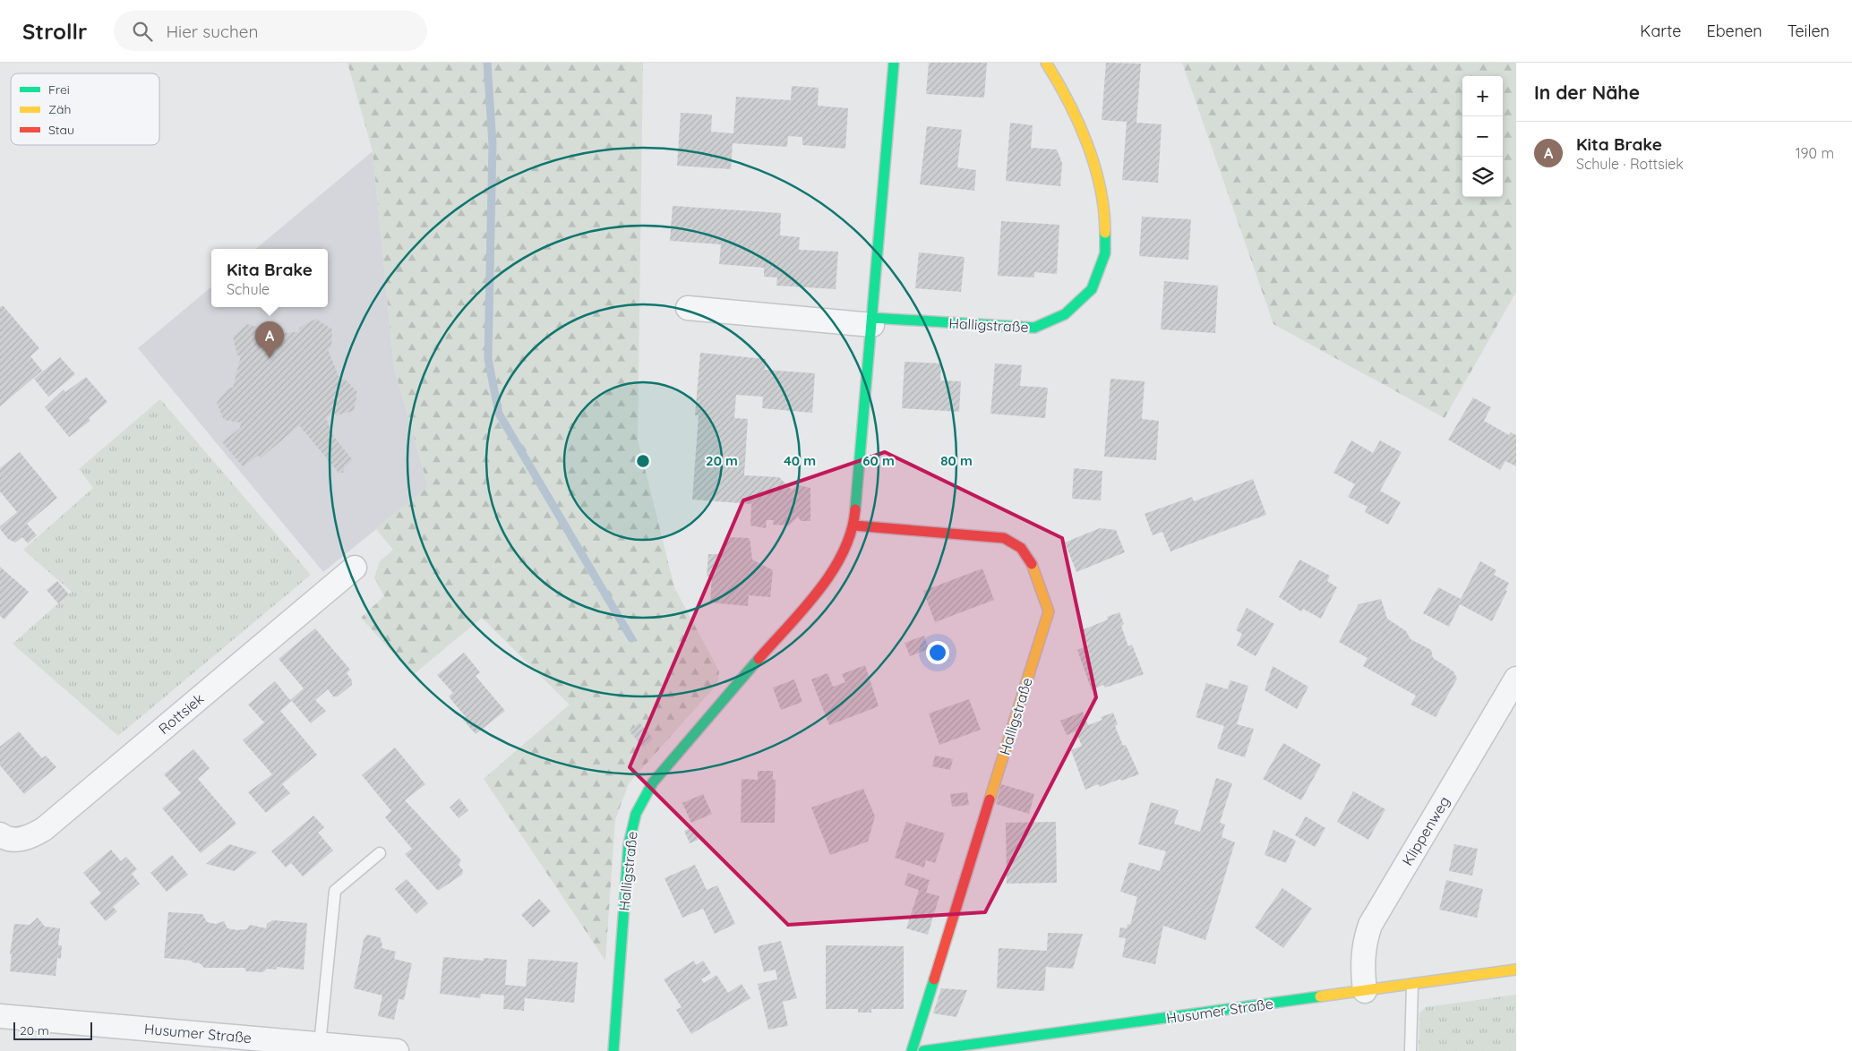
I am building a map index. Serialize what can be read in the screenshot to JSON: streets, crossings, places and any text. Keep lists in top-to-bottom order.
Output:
{
  "streets": {
    "street": [
      "Halligstraße",
      "Rottsiek",
      "Klippenweg",
      "Husumer Straße"
    ]
  },
  "crossings": [
    ["Klippenweg", "Husumer Straße"]
  ],
  "legend": ["Frei", "Zäh", "Stau"],
  "scale_bar": "20 m",
  "page": {
    "header": "Strollr",
    "search": "Hier suchen",
    "nav": ["Karte", "Ebenen", "Teilen"],
    "heading": "In der Nähe",
    "map_buttons": ["+", "−"],
    "list": [
      {
        "mark": "A",
        "name": "Kita Brake",
        "note": "Schule · Rottsiek",
        "value": "190 m"
      }
    ],
    "popup": ["Kita Brake", "Schule"],
    "pins": "A",
    "scale": "20 m"
  },
  "rings": [
    "20 m",
    "40 m",
    "60 m",
    "80 m"
  ]
}
